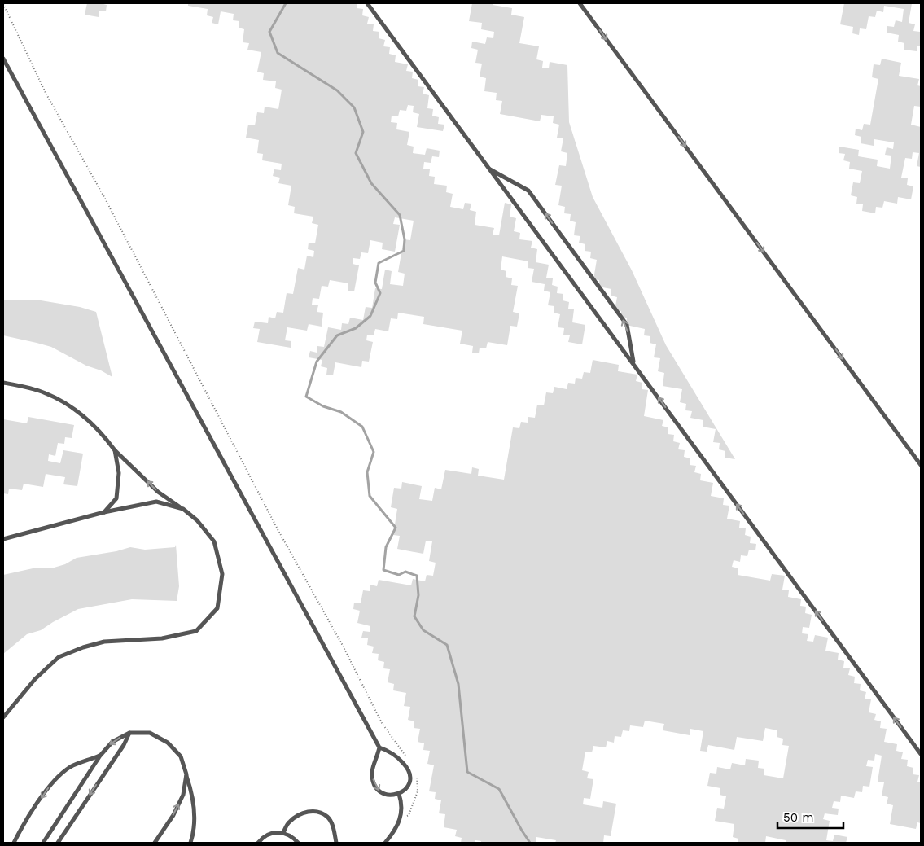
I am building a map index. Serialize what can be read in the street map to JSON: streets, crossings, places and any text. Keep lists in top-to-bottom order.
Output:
{
  "scale_bar": "50 m"
}
